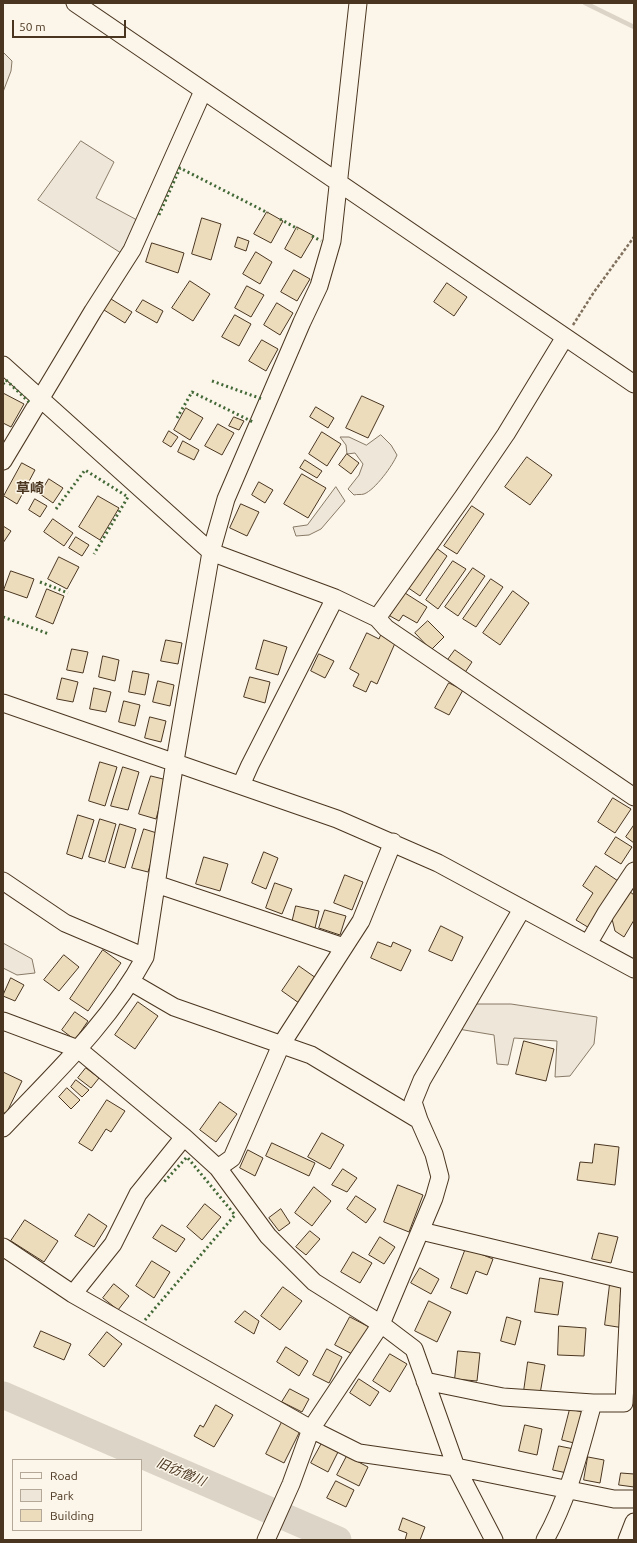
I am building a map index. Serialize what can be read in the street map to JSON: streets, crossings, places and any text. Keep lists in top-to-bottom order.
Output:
{
  "districts": ["草崎"],
  "water": ["旧彷僧川"],
  "legend": ["Road", "Park", "Building"],
  "scale_bar": "50 m"
}
